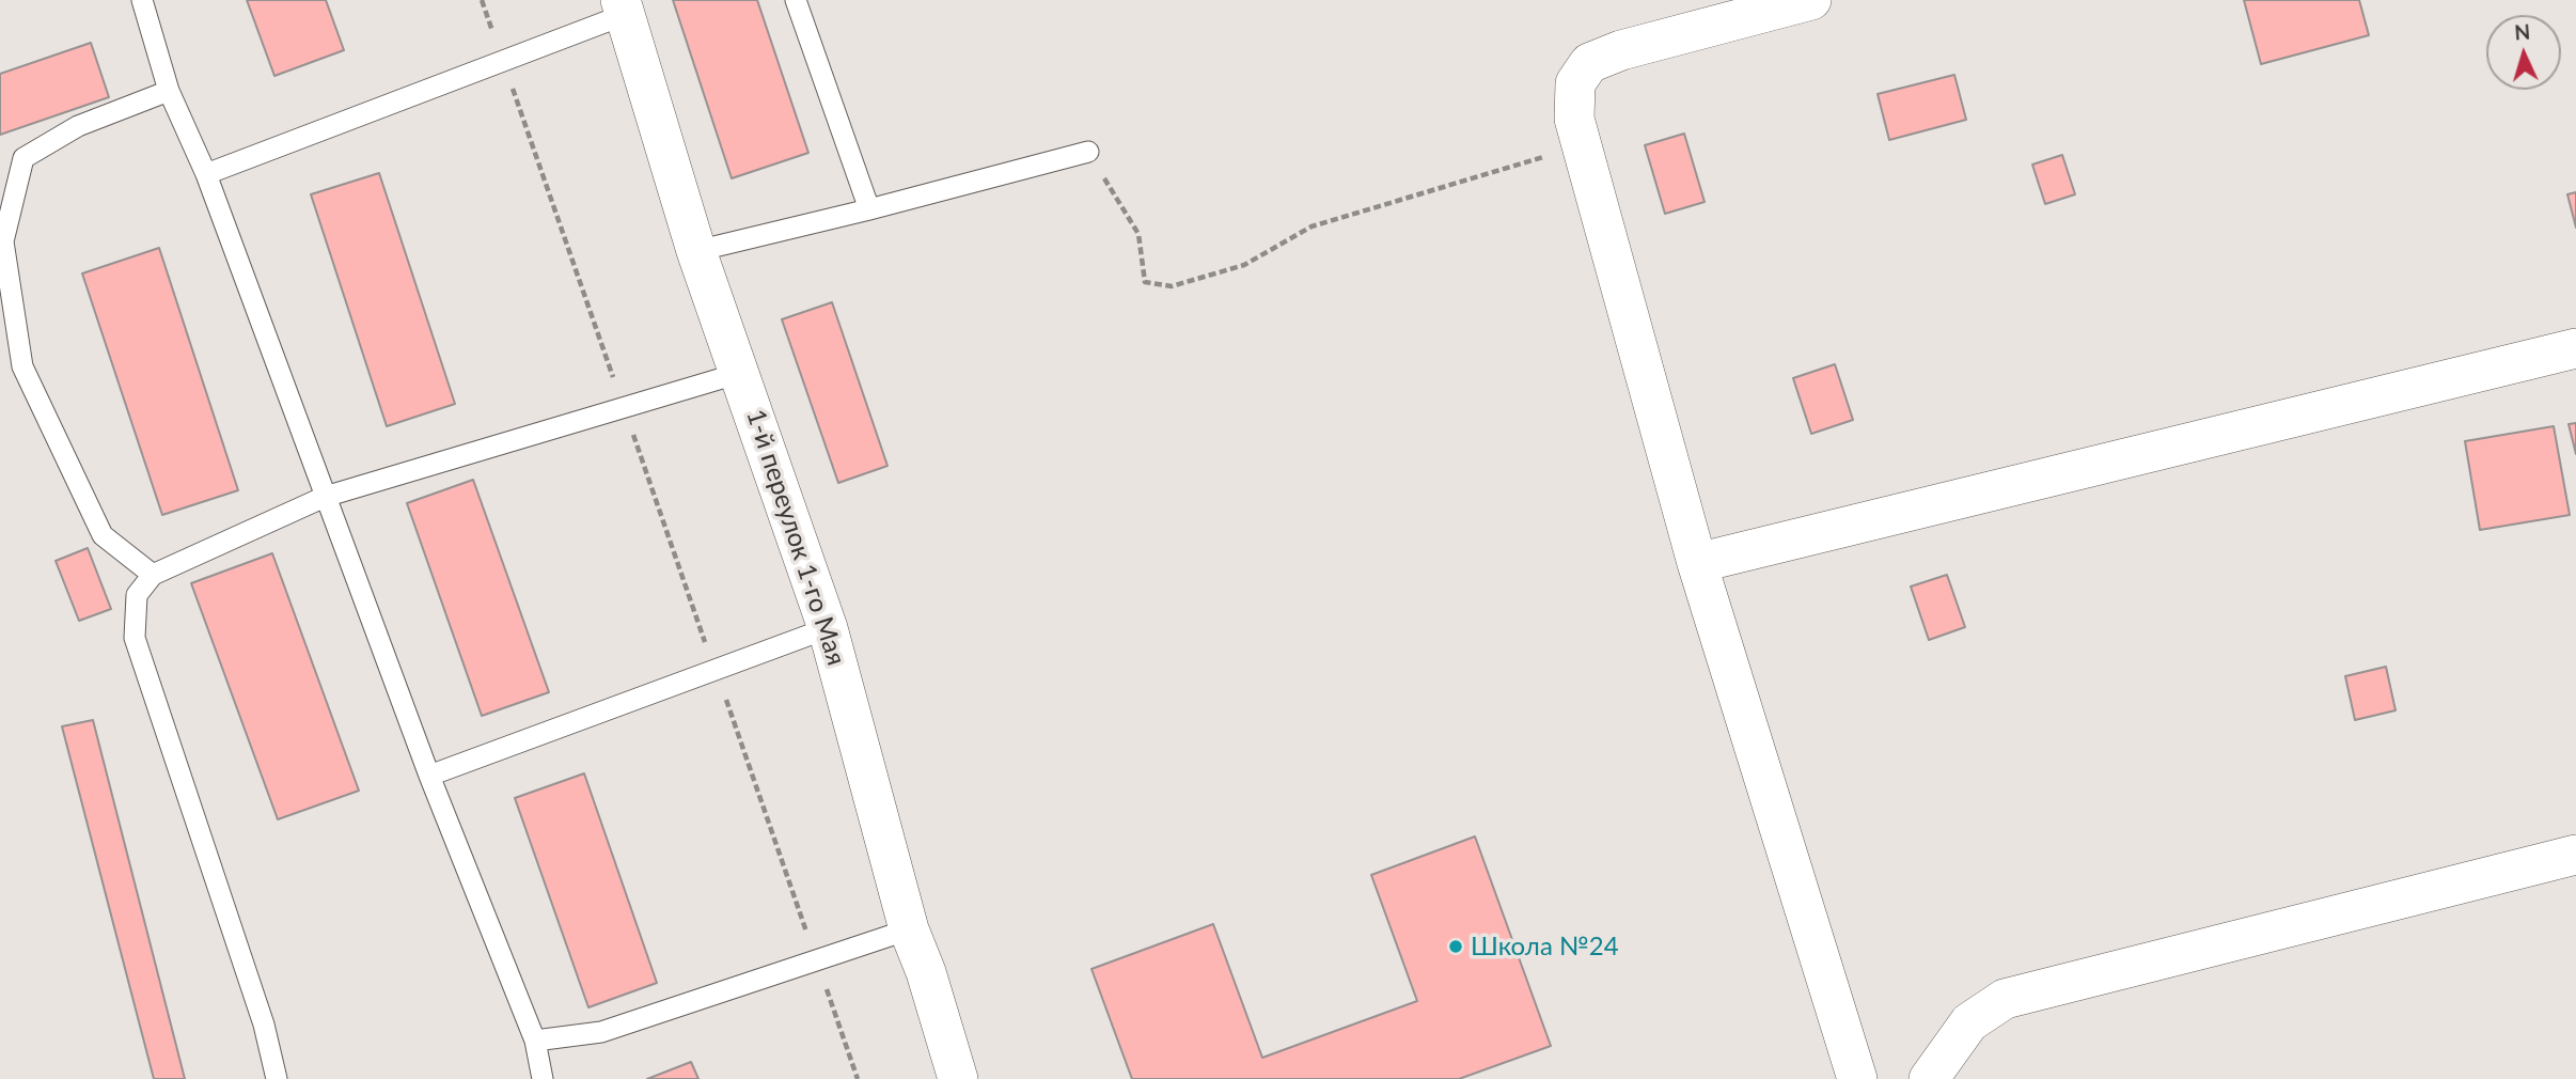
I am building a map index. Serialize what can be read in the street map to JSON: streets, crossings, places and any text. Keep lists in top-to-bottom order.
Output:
{
  "streets": {
    "street": ["1-й переулок 1-го Мая"]
  },
  "places": ["Школа №24"],
  "north": "top"
}
